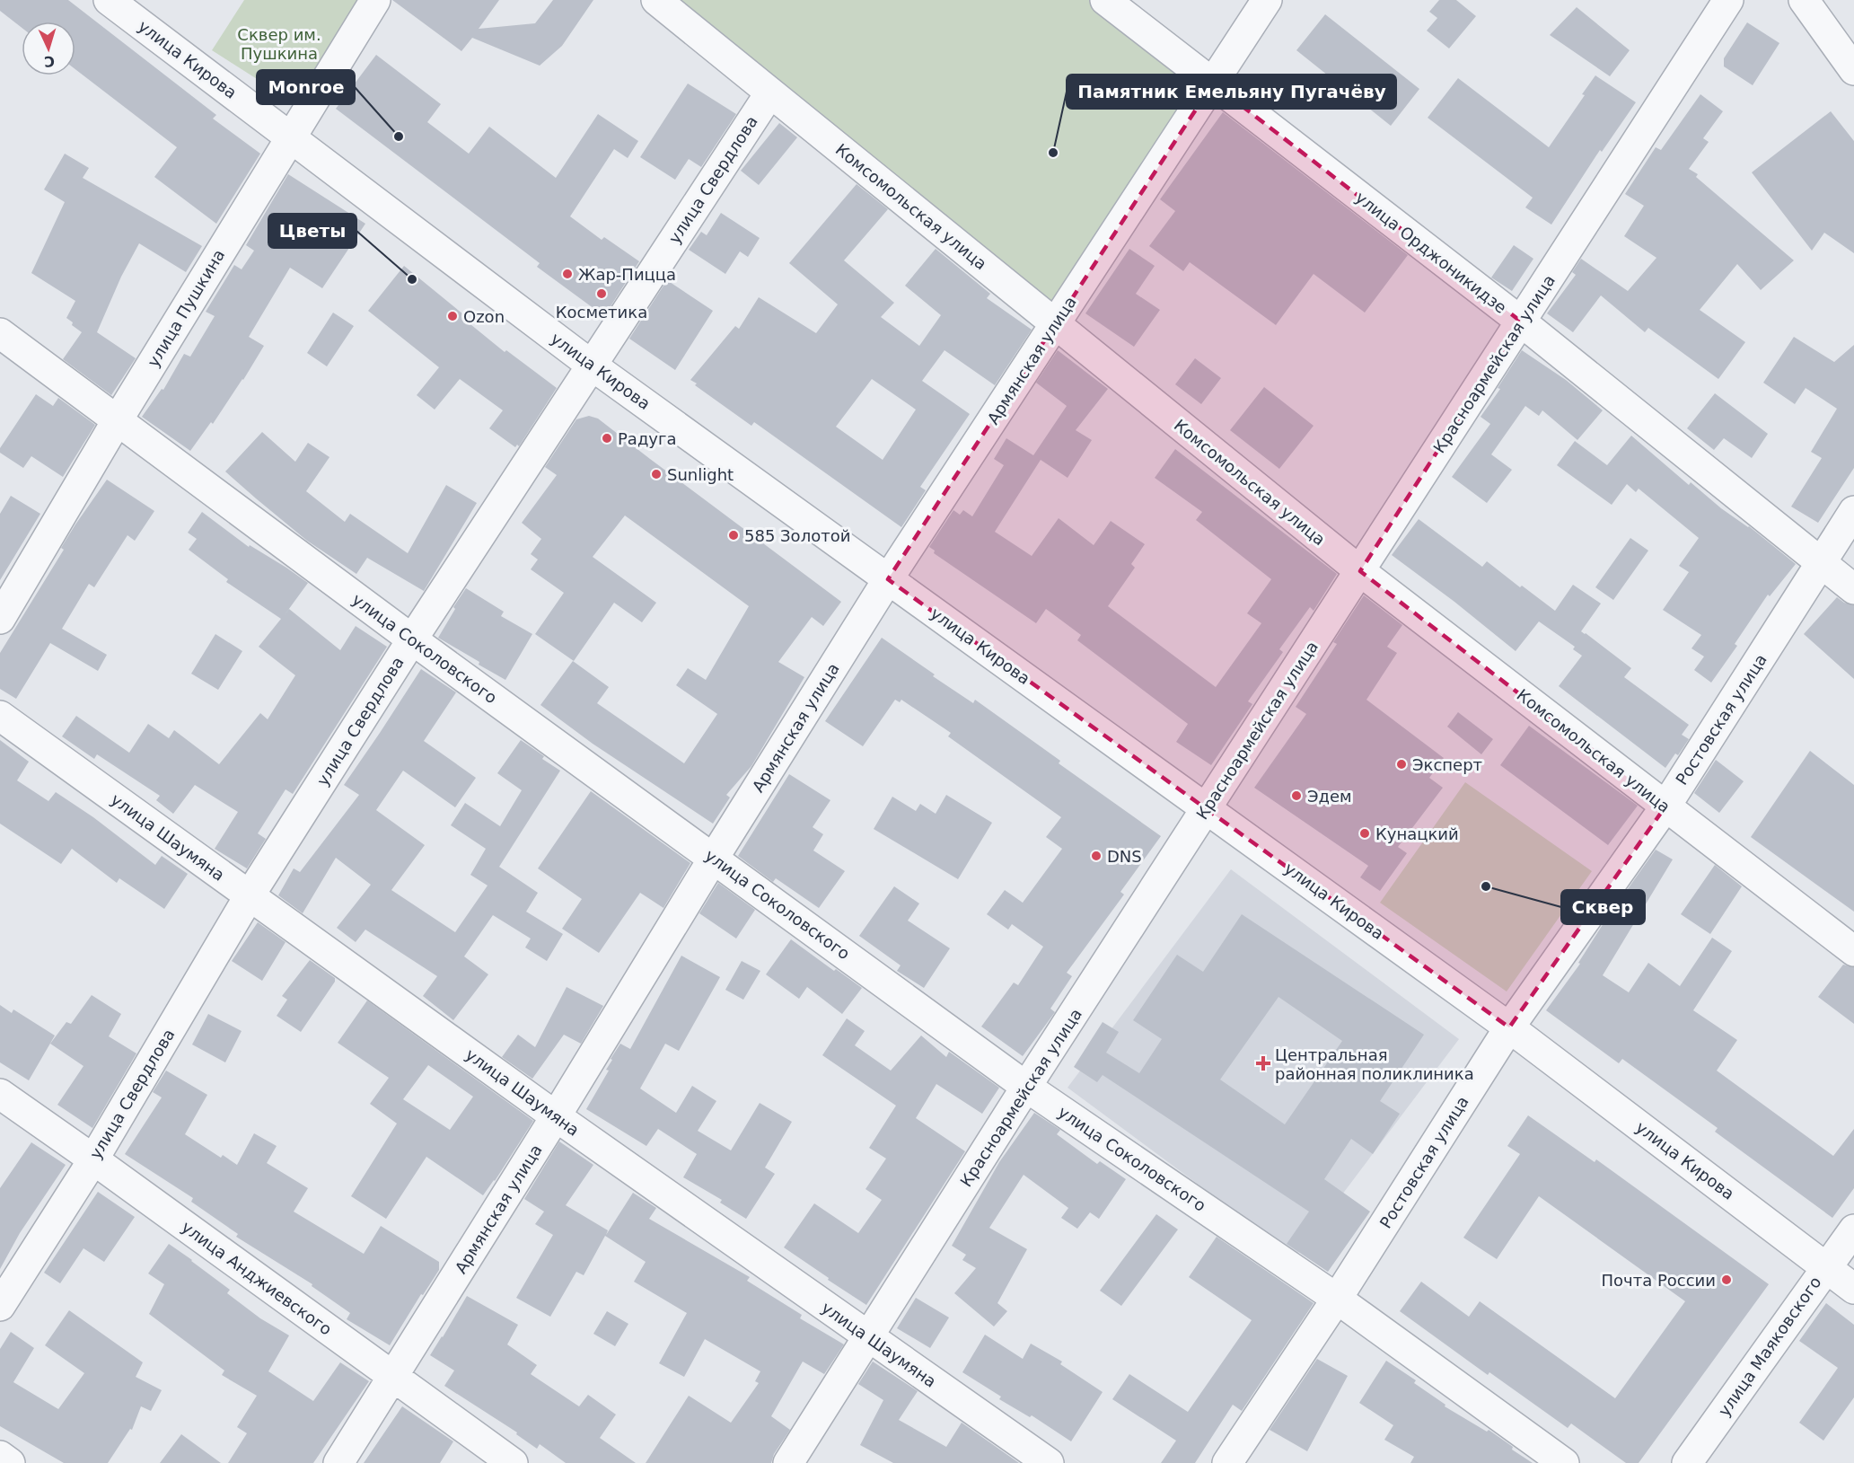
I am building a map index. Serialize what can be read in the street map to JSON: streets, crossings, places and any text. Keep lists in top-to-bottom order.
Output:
{
  "streets": {
    "street": [
      "улица Кирова",
      "улица Свердлова",
      "Комсомольская улица",
      "улица Орджоникидзе",
      "улица Пушкина",
      "Армянская улица",
      "Красноармейская улица",
      "улица Соколовского",
      "Ростовская улица",
      "улица Шаумяна",
      "улица Анджиевского",
      "улица Маяковского"
    ]
  },
  "crossings": [
    ["улица Кирова", "улица Свердлова"],
    ["улица Кирова", "улица Пушкина"],
    ["улица Кирова", "Армянская улица"],
    ["улица Кирова", "Красноармейская улица"],
    ["улица Кирова", "Ростовская улица"],
    ["улица Кирова", "улица Маяковского"],
    ["улица Свердлова", "Комсомольская улица"],
    ["улица Свердлова", "улица Соколовского"],
    ["улица Свердлова", "улица Шаумяна"],
    ["улица Свердлова", "улица Анджиевского"],
    ["Комсомольская улица", "Армянская улица"],
    ["Комсомольская улица", "Красноармейская улица"],
    ["Комсомольская улица", "Ростовская улица"],
    ["улица Орджоникидзе", "Армянская улица"],
    ["улица Орджоникидзе", "Красноармейская улица"],
    ["улица Орджоникидзе", "Ростовская улица"],
    ["улица Пушкина", "улица Соколовского"],
    ["Армянская улица", "улица Соколовского"],
    ["Армянская улица", "улица Шаумяна"],
    ["Армянская улица", "улица Анджиевского"],
    ["Красноармейская улица", "улица Соколовского"],
    ["Красноармейская улица", "улица Шаумяна"],
    ["улица Соколовского", "Ростовская улица"]
  ],
  "parks": ["Сквер им. Пушкина"],
  "places": {
    "other": [
      "Monroe",
      "Памятник Емельяну Пугачёву",
      "Жар-Пицца",
      "Цветы",
      "Косметика",
      "Ozon",
      "Радуга",
      "Sunlight",
      "585 Золотой",
      "Эксперт",
      "Эдем",
      "Кунацкий",
      "DNS",
      "Сквер",
      "Почта России"
    ],
    "health": ["Центральная районная поликлиника"]
  },
  "north": "bottom"
}
